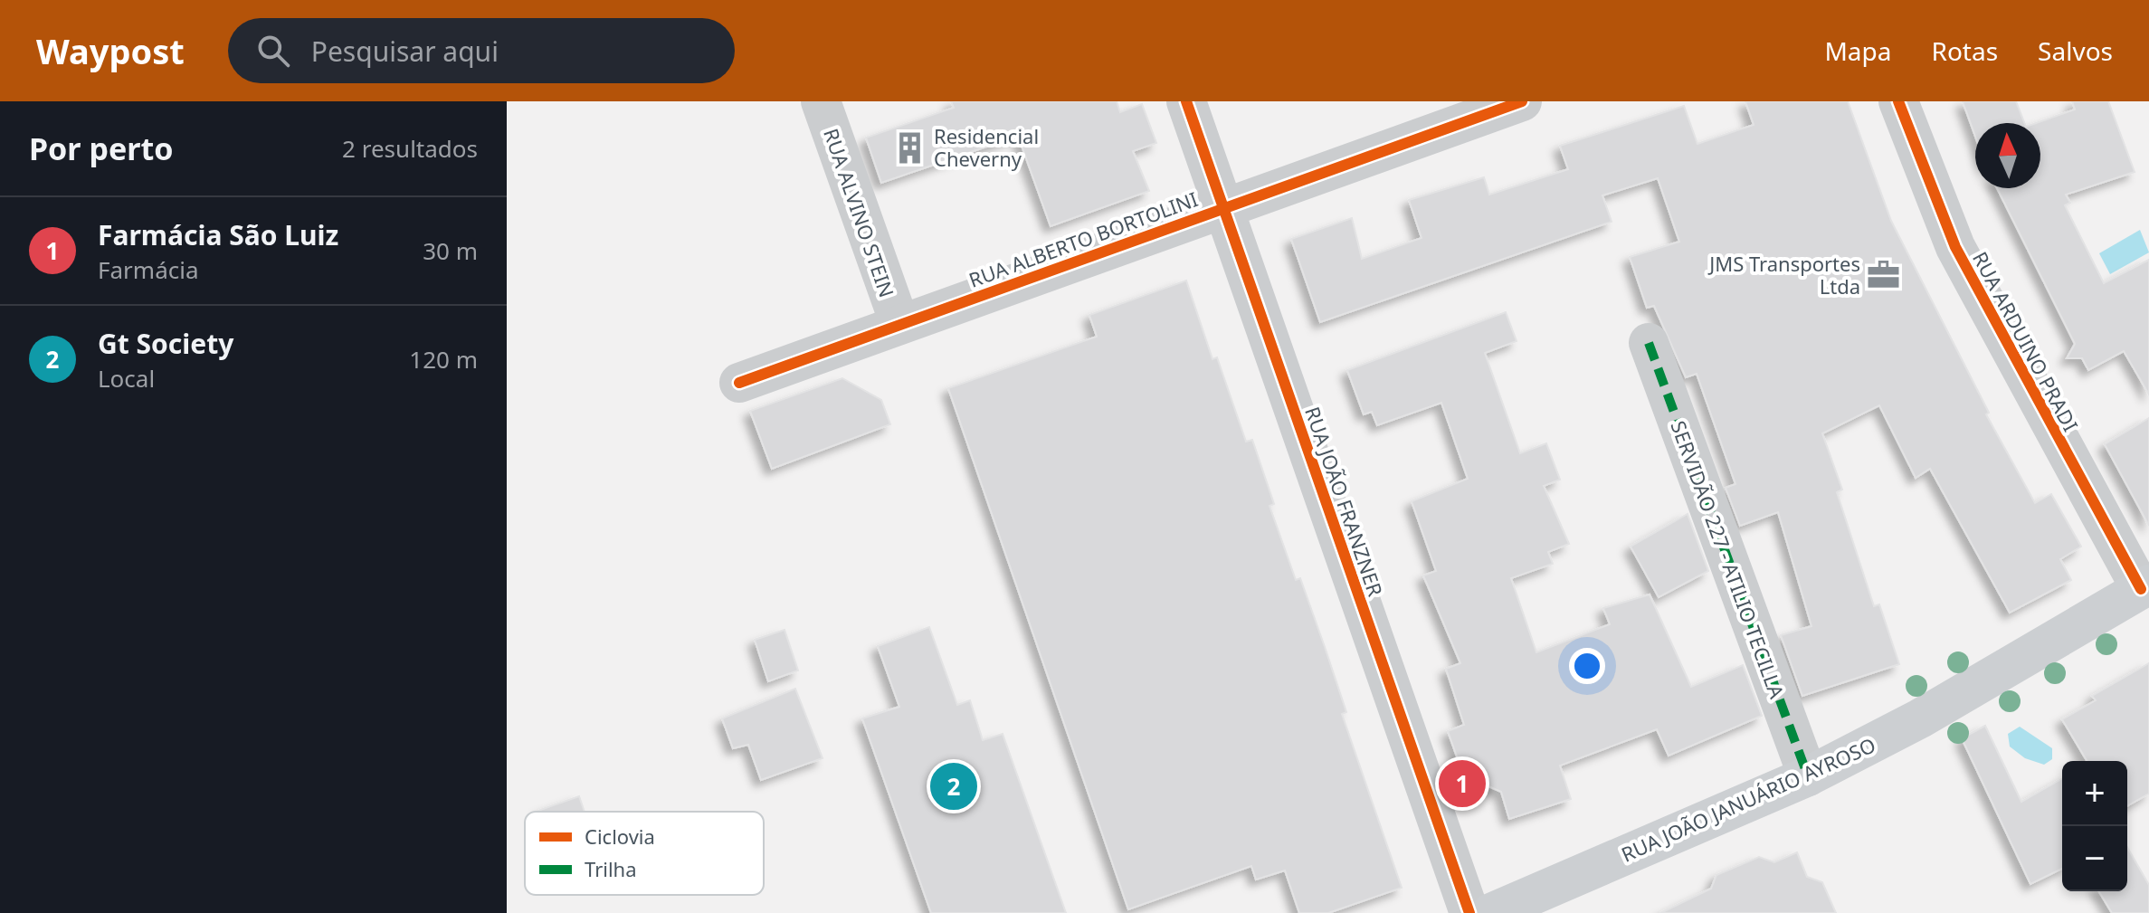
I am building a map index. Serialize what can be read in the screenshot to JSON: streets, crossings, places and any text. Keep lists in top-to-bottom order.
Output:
{
  "streets": {
    "main road": ["RUA JOÃO JANUÁRIO AYROSO"],
    "street": [
      "RUA ALVINO STEIN",
      "RUA ALBERTO BORTOLINI",
      "RUA ARDUINO PRADI",
      "RUA JOÃO FRANZNER",
      "SERVIDÃO 227 - ATILIO TECILLA"
    ]
  },
  "crossings": [
    ["RUA ALVINO STEIN", "RUA ALBERTO BORTOLINI"],
    ["RUA ALBERTO BORTOLINI", "RUA JOÃO FRANZNER"],
    ["RUA ARDUINO PRADI", "RUA JOÃO JANUÁRIO AYROSO"],
    ["SERVIDÃO 227 - ATILIO TECILLA", "RUA JOÃO JANUÁRIO AYROSO"]
  ],
  "places": {
    "building": ["Residencial Cheverny"],
    "office": ["JMS Transportes Ltda"]
  },
  "legend": ["Ciclovia", "Trilha"],
  "north": "top",
  "page": {
    "header": "Waypost",
    "search": "Pesquisar aqui",
    "nav": ["Mapa", "Rotas", "Salvos"],
    "heading": ["Por perto", "2 resultados"],
    "list": [
      {
        "mark": "1",
        "name": "Farmácia São Luiz",
        "note": "Farmácia",
        "value": "30 m"
      },
      {
        "mark": "2",
        "name": "Gt Society",
        "note": "Local",
        "value": "120 m"
      }
    ],
    "pins": ["1", "2"],
    "map_buttons": ["+", "−"]
  }
}
